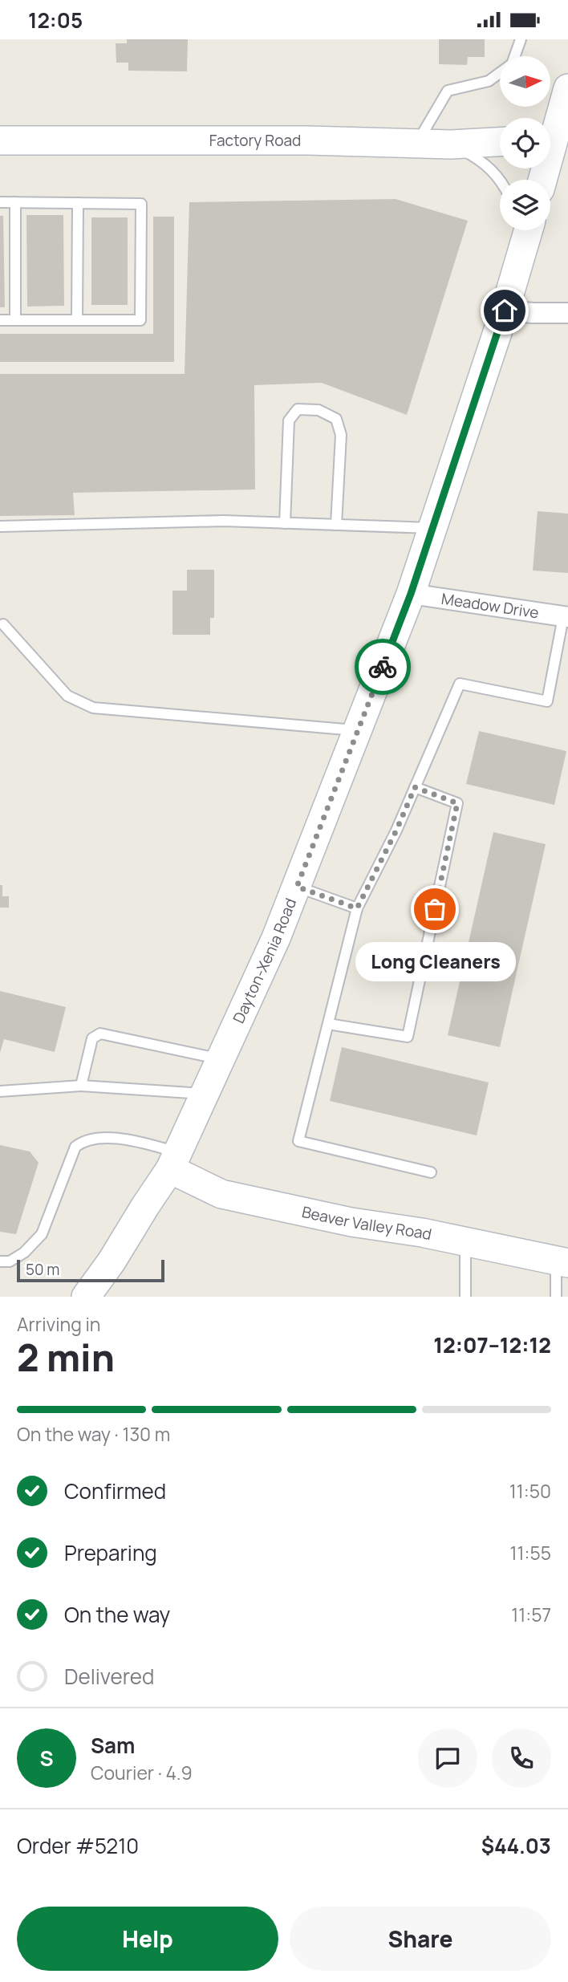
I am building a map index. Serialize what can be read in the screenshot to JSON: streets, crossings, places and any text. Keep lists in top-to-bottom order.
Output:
{
  "streets": {
    "main road": ["Factory Road", "Dayton-Xenia Road", "Beaver Valley Road"],
    "street": ["Meadow Drive"]
  },
  "crossings": [
    ["Meadow Drive", "Dayton-Xenia Road"],
    ["Dayton-Xenia Road", "Beaver Valley Road"]
  ],
  "places": ["Long Cleaners"],
  "scale_bar": "50 m",
  "north": "right",
  "page": {
    "status": "12:05",
    "bubble": "Long Cleaners",
    "scale": "50 m",
    "heading": ["2 min", "Arriving in", "12:07–12:12"],
    "panel": [
      "Sam",
      "Courier · 4.9",
      "Order #5210",
      "$44.03"
    ],
    "bar": "On the way · 130 m",
    "list": [
      ["Confirmed", "11:50"],
      ["Preparing", "11:55"],
      ["On the way", "11:57"],
      "Delivered"
    ],
    "round": "S",
    "buttons": ["Help", "Share"]
  }
}
